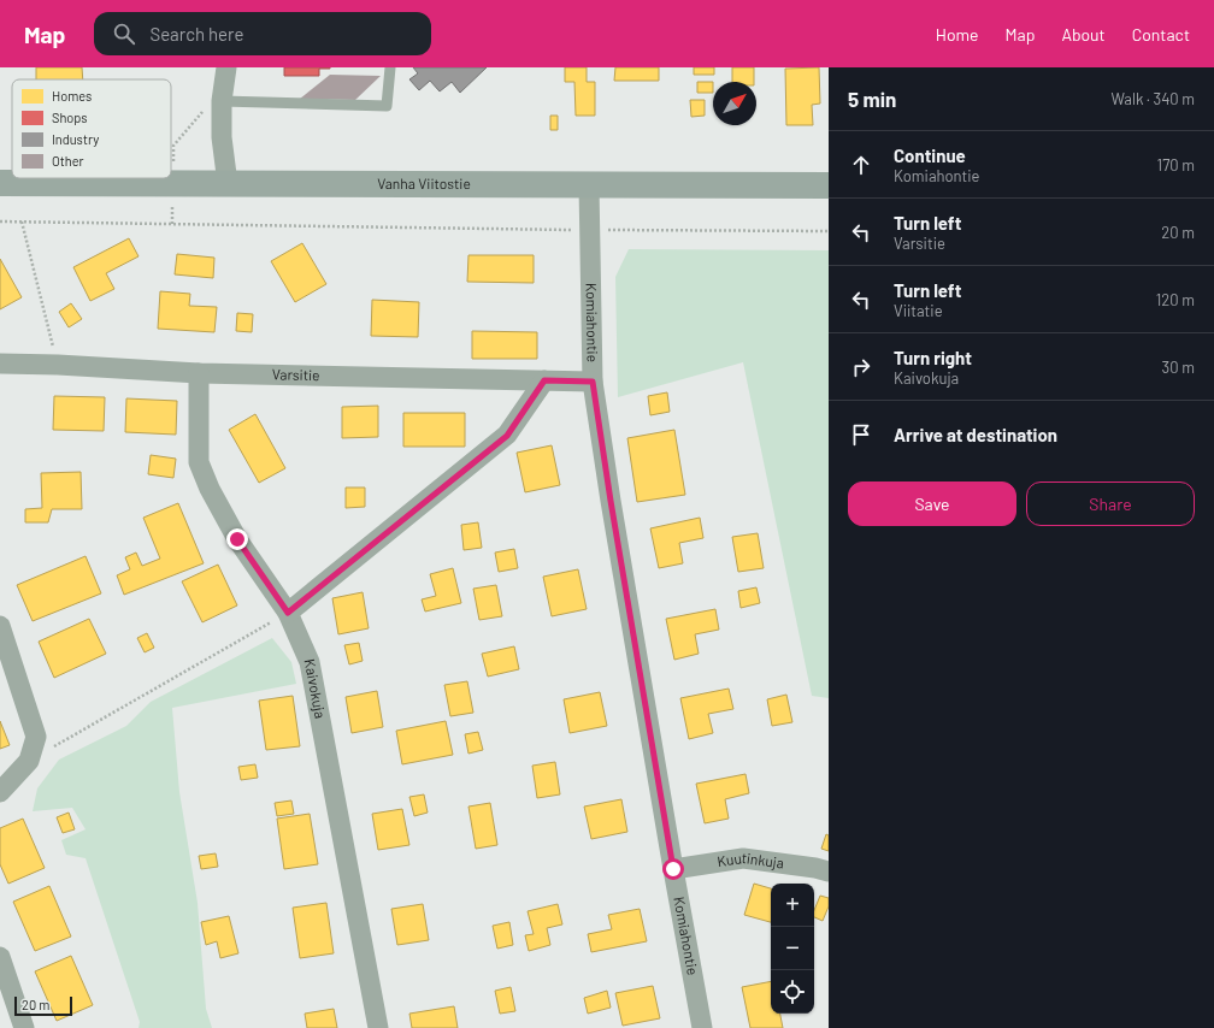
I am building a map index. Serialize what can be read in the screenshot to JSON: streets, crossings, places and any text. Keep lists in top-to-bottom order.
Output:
{
  "streets": {
    "main road": ["Vanha Viitostie"],
    "street": [
      "Komiahontie",
      "Varsitie",
      "Kaivokuja",
      "Kuutinkuja"
    ]
  },
  "crossings": [
    ["Vanha Viitostie", "Komiahontie"],
    ["Komiahontie", "Varsitie"],
    ["Komiahontie", "Kuutinkuja"],
    ["Varsitie", "Kaivokuja"]
  ],
  "legend": [
    "Homes",
    "Shops",
    "Industry",
    "Other"
  ],
  "scale_bar": "20 m",
  "north": "top right",
  "page": {
    "header": "Map",
    "search": "Search here",
    "nav": [
      "Home",
      "Map",
      "About",
      "Contact"
    ],
    "heading": ["5 min", "Walk · 340 m"],
    "list": [
      ["Continue", "Komiahontie", "170 m"],
      ["Turn left", "Varsitie", "20 m"],
      ["Turn left", "Viitatie", "120 m"],
      ["Turn right", "Kaivokuja", "30 m"],
      "Arrive at destination"
    ],
    "buttons": ["Save", "Share"],
    "map_buttons": ["+", "−"],
    "scale": "20 m"
  }
}
